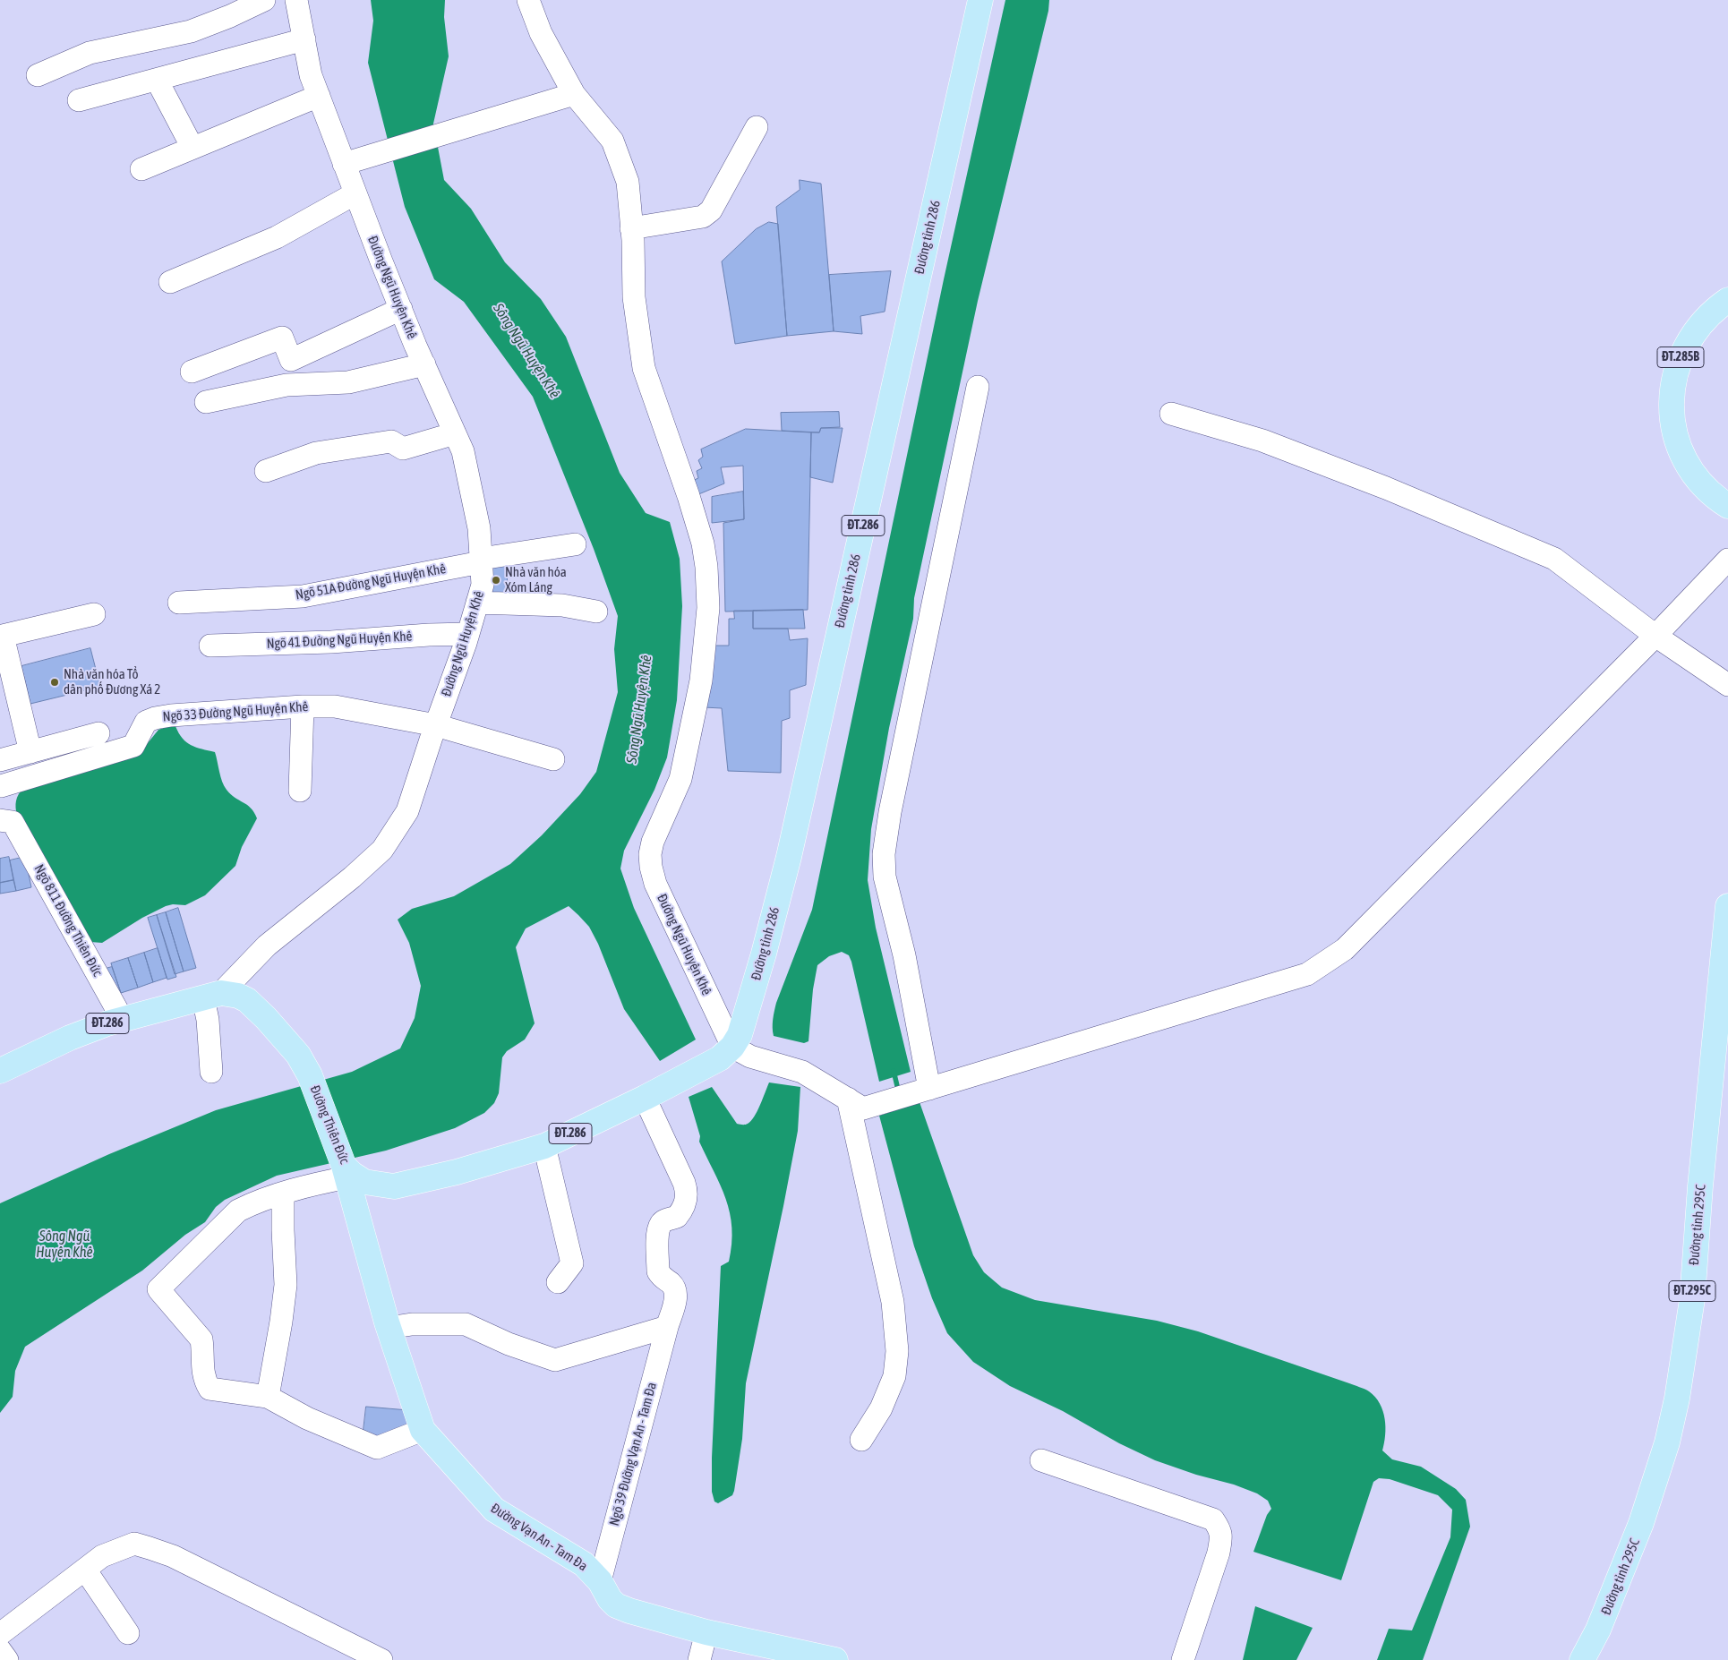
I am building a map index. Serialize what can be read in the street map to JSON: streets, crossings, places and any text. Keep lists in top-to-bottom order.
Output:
{
  "streets": {
    "main road": [
      "Đường tỉnh 286",
      "ĐT.285B",
      "ĐT.286",
      "Đường Thiên Đức",
      "Đường tỉnh 295C",
      "ĐT.295C",
      "Đường Vạn An - Tam Đa"
    ],
    "street": [
      "Đường Ngũ Huyện Khê",
      "Ngõ 51A Đường Ngũ Huyện Khê",
      "Ngõ 41 Đường Ngũ Huyện Khê",
      "Ngõ 33 Đường Ngũ Huyện Khê",
      "Ngõ 811 Đường Thiên Đức",
      "Ngõ 39 Đường Vạn An - Tam Đa"
    ]
  },
  "crossings": [
    ["Đường tỉnh 286", "Đường Ngũ Huyện Khê"],
    ["Đường tỉnh 286", "Đường Thiên Đức"],
    ["Đường Ngũ Huyện Khê", "Ngõ 51A Đường Ngũ Huyện Khê"],
    ["Đường Ngũ Huyện Khê", "Ngõ 41 Đường Ngũ Huyện Khê"],
    ["Đường Ngũ Huyện Khê", "Ngõ 33 Đường Ngũ Huyện Khê"],
    ["Đường Ngũ Huyện Khê", "Đường Thiên Đức"],
    ["ĐT.286", "Đường Thiên Đức"],
    ["ĐT.286", "Đường Vạn An - Tam Đa"],
    ["Ngõ 33 Đường Ngũ Huyện Khê", "Ngõ 811 Đường Thiên Đức"],
    ["Ngõ 811 Đường Thiên Đức", "Đường Thiên Đức"],
    ["Đường Thiên Đức", "Ngõ 39 Đường Vạn An - Tam Đa"],
    ["Đường Thiên Đức", "Đường Vạn An - Tam Đa"],
    ["Ngõ 39 Đường Vạn An - Tam Đa", "Đường Vạn An - Tam Đa"]
  ],
  "water": ["Sông Ngũ Huyện Khê"],
  "places": ["Nhà văn hóa Xóm Láng", "Nhà văn hóa Tổ dân phố Đương Xá 2"]
}
